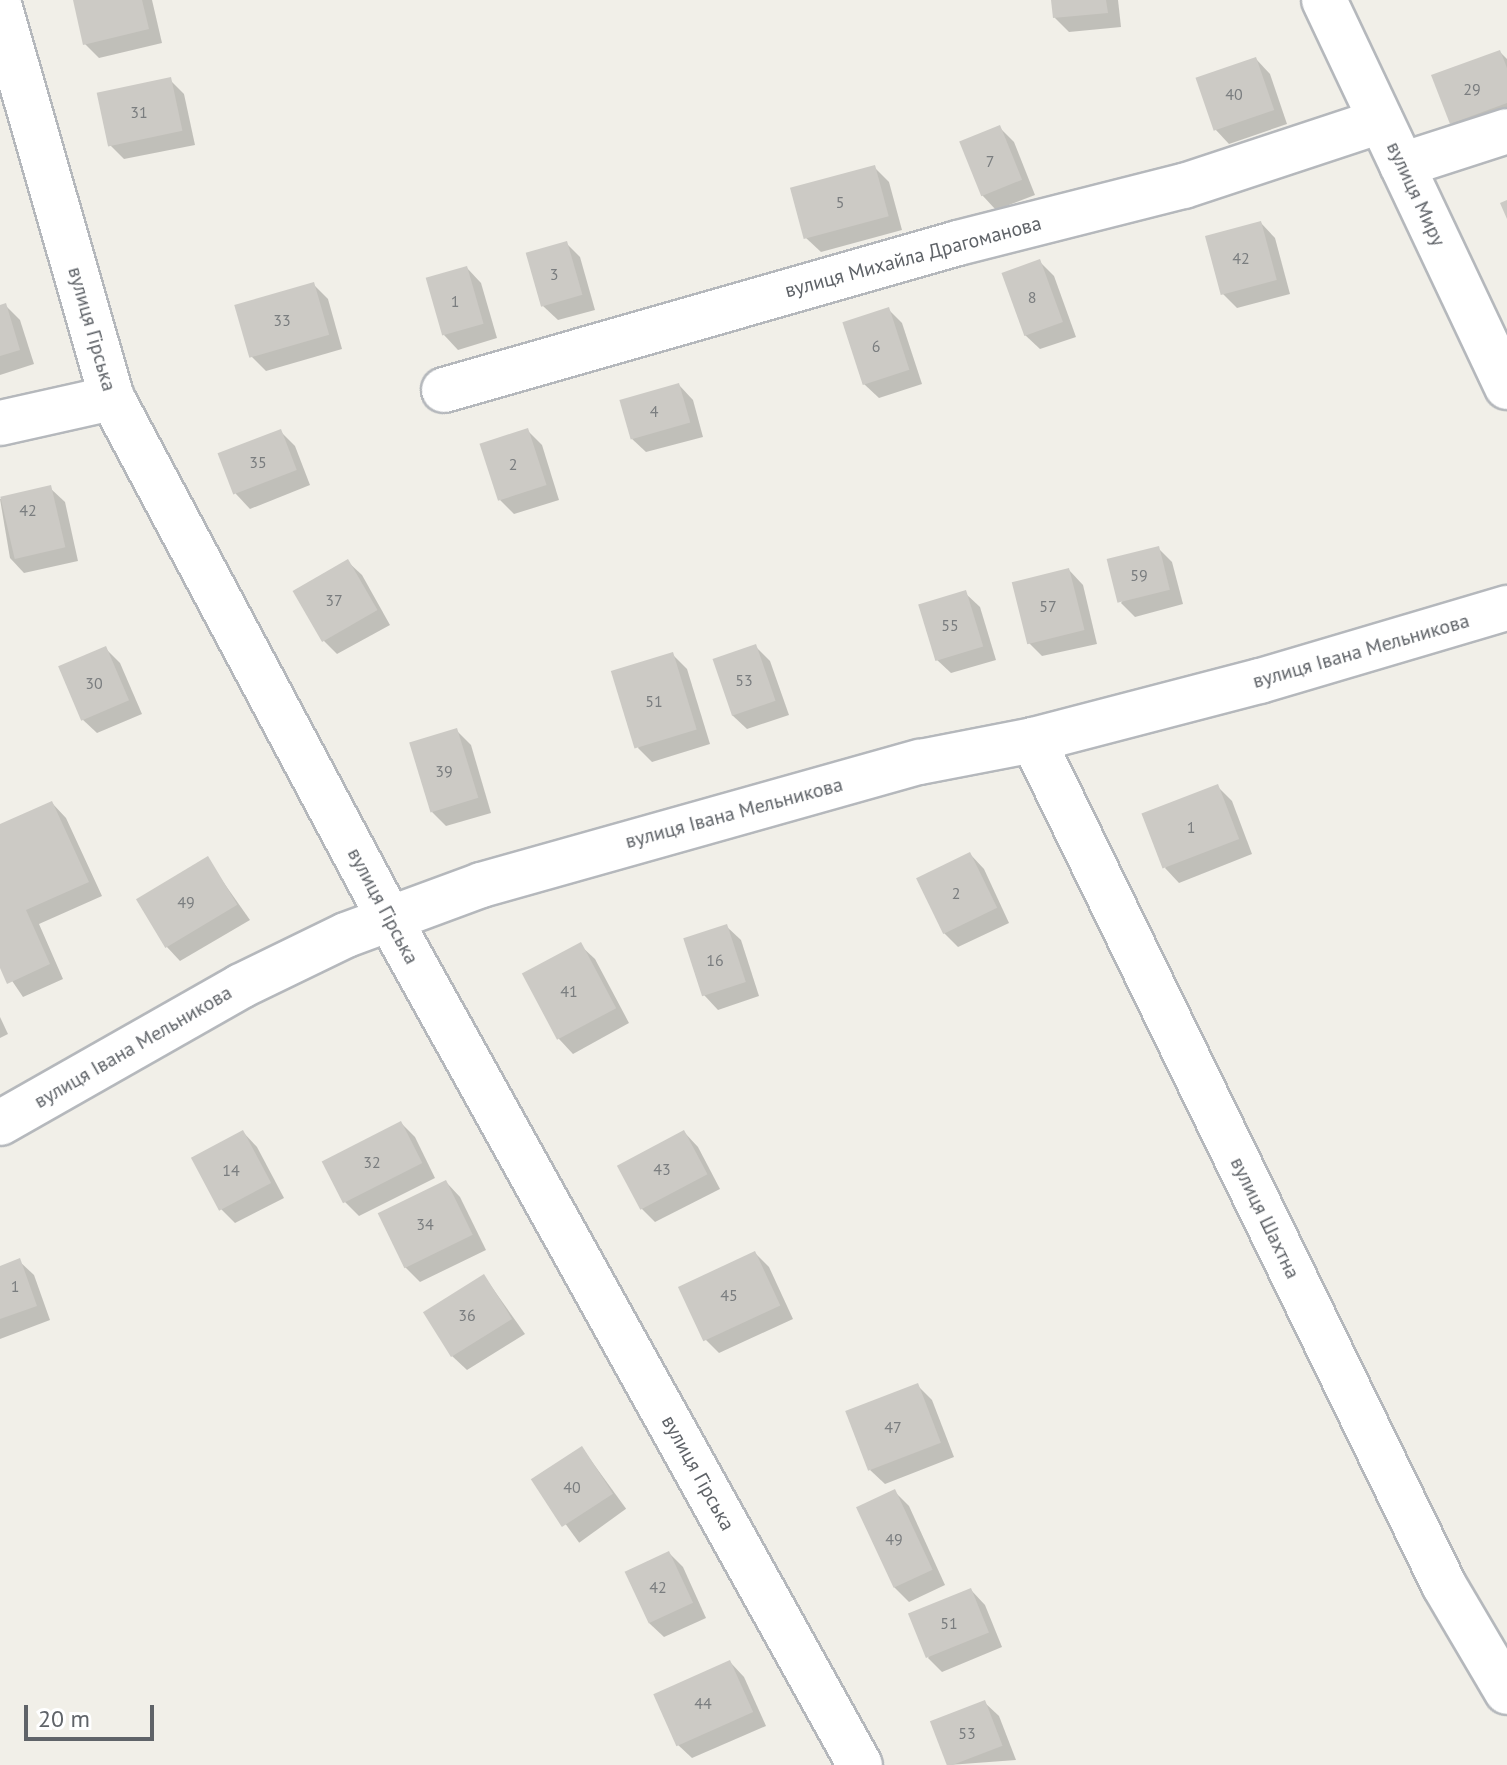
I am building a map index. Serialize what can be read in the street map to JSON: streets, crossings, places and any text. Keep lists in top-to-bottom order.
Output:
{
  "streets": {
    "street": [
      "вулиця Миру",
      "вулиця Михайла Драгоманова",
      "вулиця Гірська",
      "вулиця Івана Мельникова",
      "вулиця Шахтна"
    ]
  },
  "crossings": [
    ["вулиця Миру", "вулиця Михайла Драгоманова"],
    ["вулиця Гірська", "вулиця Івана Мельникова"],
    ["вулиця Івана Мельникова", "вулиця Шахтна"]
  ],
  "house_numbers": [
    "29",
    "40",
    "31",
    "7",
    "5",
    "42",
    "3",
    "8",
    "1",
    "33",
    "6",
    "4",
    "35",
    "2",
    "42",
    "59",
    "37",
    "57",
    "55",
    "53",
    "30",
    "51",
    "39",
    "1",
    "2",
    "49",
    "16",
    "41",
    "32",
    "43",
    "14",
    "34",
    "1",
    "45",
    "36",
    "47",
    "40",
    "49",
    "42",
    "51",
    "44",
    "53"
  ],
  "scale_bar": "20 m"
}
